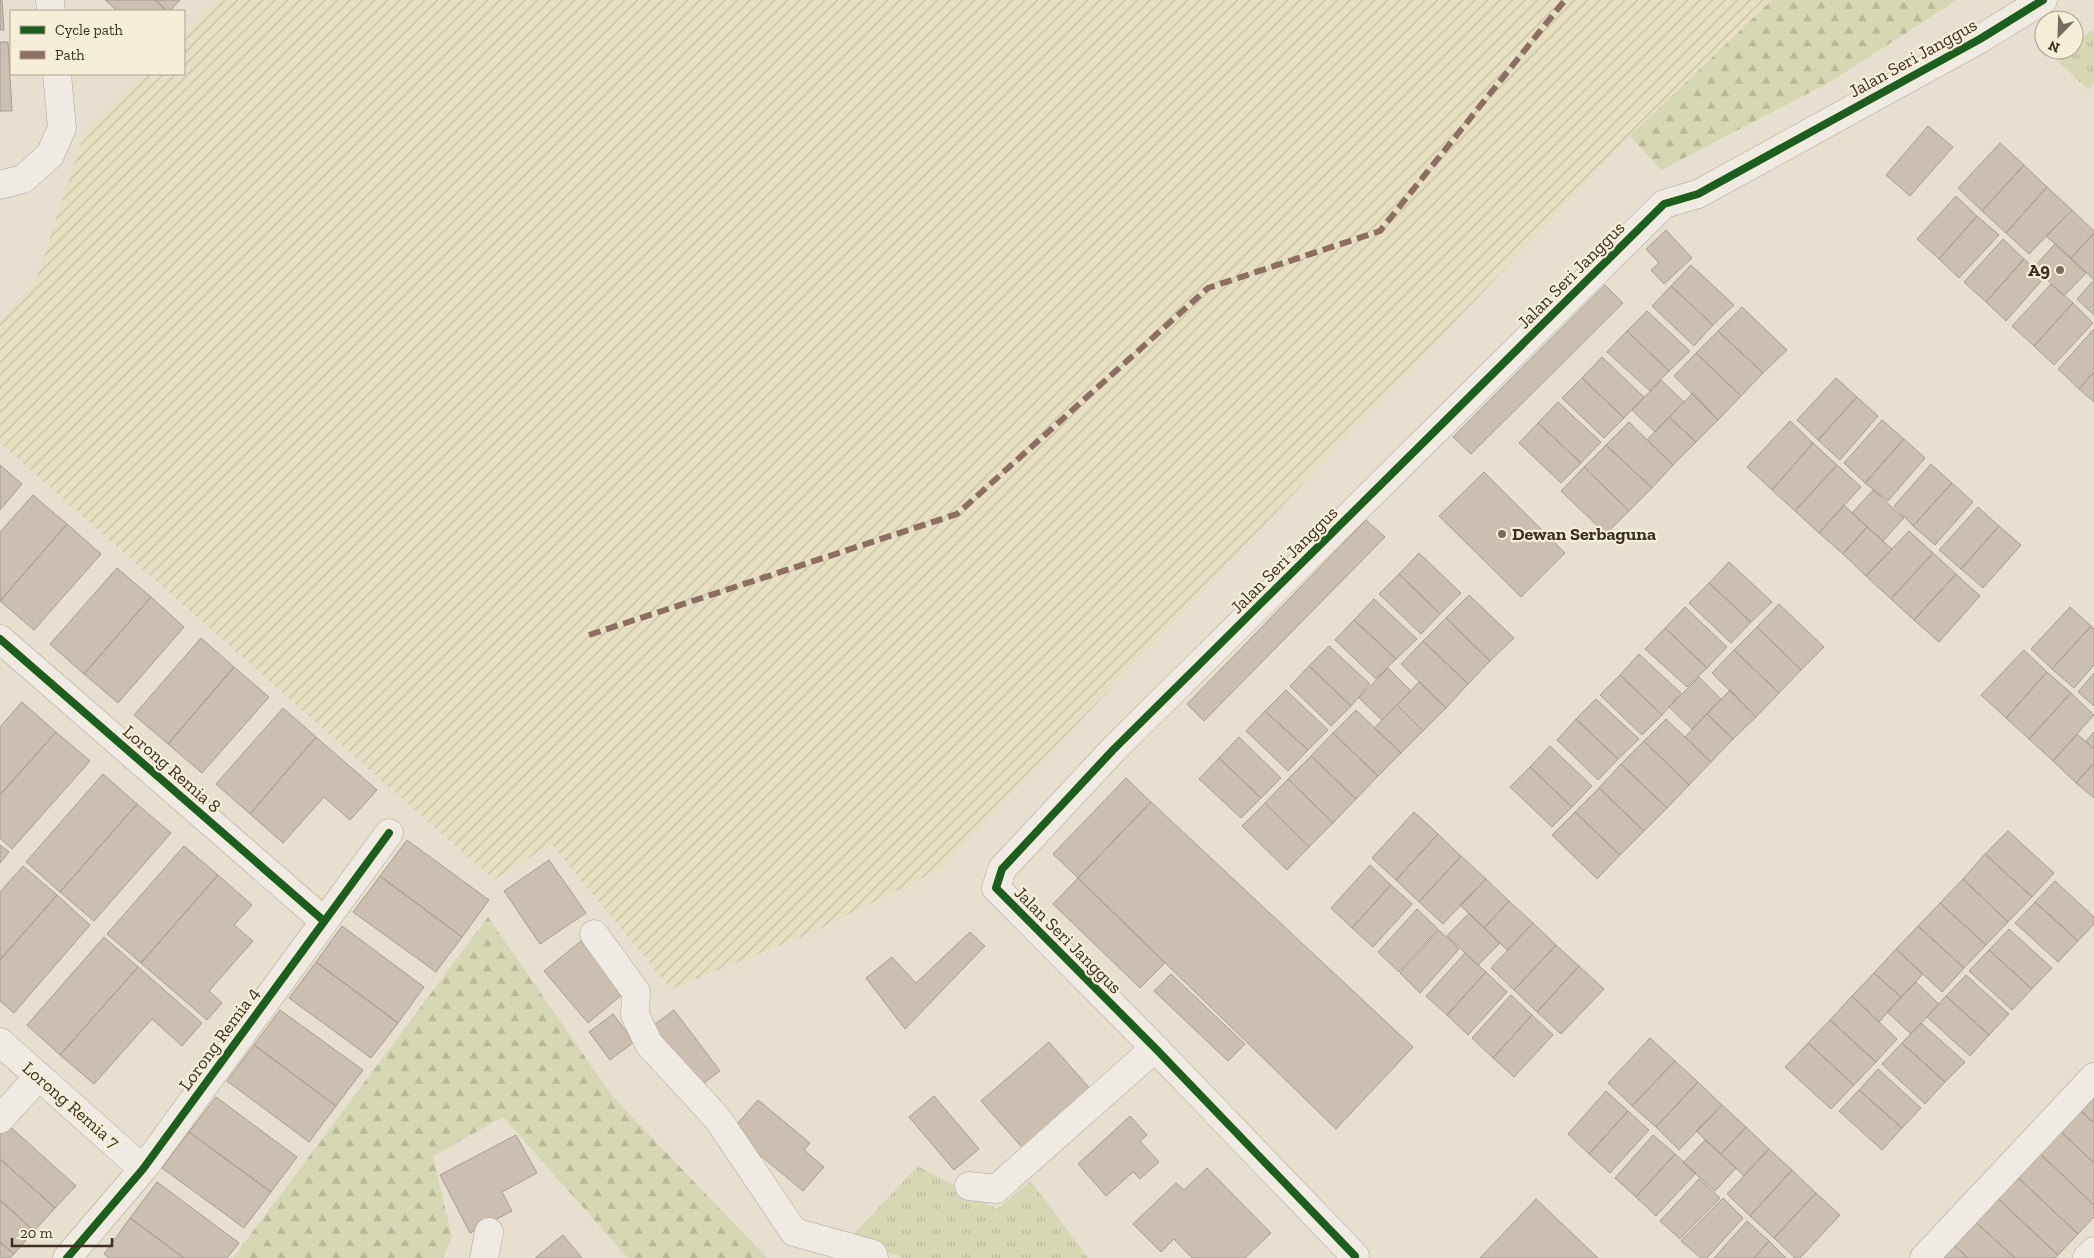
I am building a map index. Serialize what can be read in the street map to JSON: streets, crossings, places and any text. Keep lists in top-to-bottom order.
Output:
{
  "streets": {
    "street": [
      "Jalan Seri Janggus",
      "Lorong Remia 8",
      "Lorong Remia 4",
      "Lorong Remia 7"
    ]
  },
  "crossings": [
    ["Lorong Remia 8", "Lorong Remia 4"],
    ["Lorong Remia 4", "Lorong Remia 7"]
  ],
  "places": ["A9", "Dewan Serbaguna"],
  "legend": ["Cycle path", "Path"],
  "scale_bar": "20 m",
  "north": "bottom left"
}
